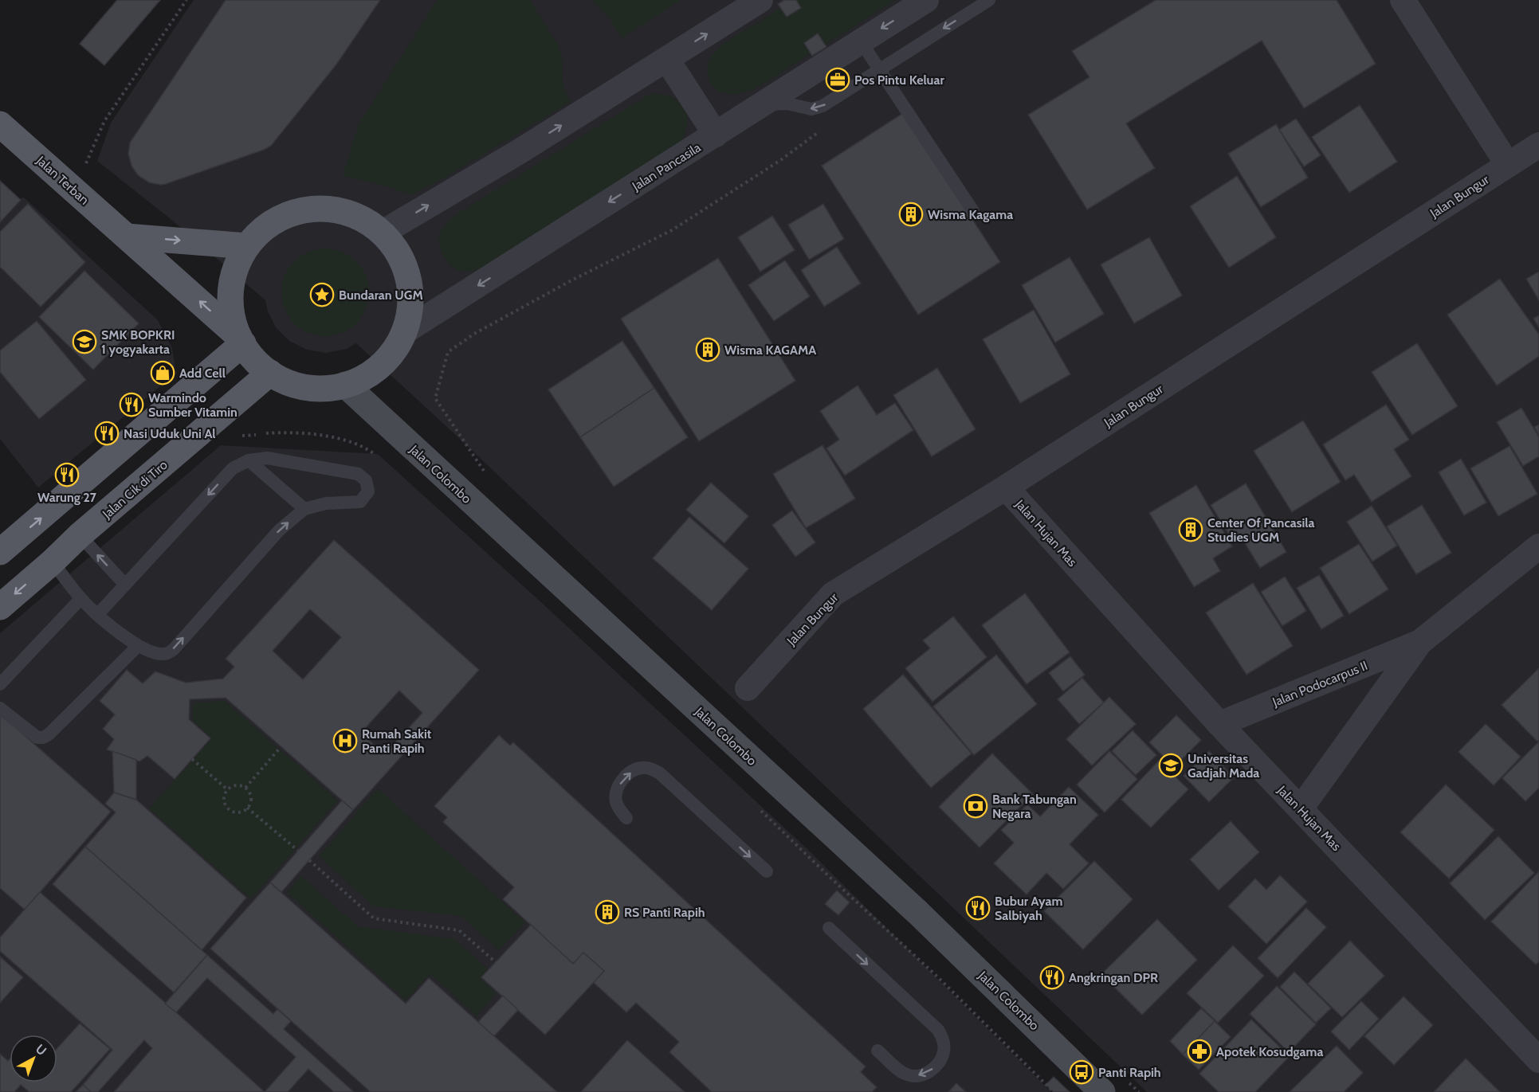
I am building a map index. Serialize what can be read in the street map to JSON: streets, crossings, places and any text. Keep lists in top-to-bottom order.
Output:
{
  "streets": {
    "main road": ["Jalan Terban", "Jalan Colombo", "Jalan Cik di Tiro"],
    "street": [
      "Jalan Pancasila",
      "Jalan Bungur",
      "Jalan Hujan Mas",
      "Jalan Podocarpus II"
    ]
  },
  "crossings": [
    ["Jalan Bungur", "Jalan Hujan Mas"],
    ["Jalan Hujan Mas", "Jalan Podocarpus II"]
  ],
  "one_way": ["Jalan Terban"],
  "places": {
    "office": ["Pos Pintu Keluar"],
    "building": [
      "Wisma Kagama",
      "Wisma KAGAMA",
      "Center Of Pancasila Studies UGM",
      "RS Panti Rapih"
    ],
    "place": ["Bundaran UGM"],
    "school or university": ["SMK BOPKRI 1 yogyakarta", "Universitas Gadjah Mada"],
    "shop": ["Add Cell"],
    "restaurant": [
      "Warmindo Sumber Vitamin",
      "Nasi Uduk Uni Al",
      "Warung 27",
      "Bubur Ayam Salbiyah",
      "Angkringan DPR"
    ],
    "hospital": ["Rumah Sakit Panti Rapih"],
    "bank": ["Bank Tabungan Negara"],
    "pharmacy": ["Apotek Kosudgama"],
    "bus stop": ["Panti Rapih"]
  },
  "north": "top right"
}
